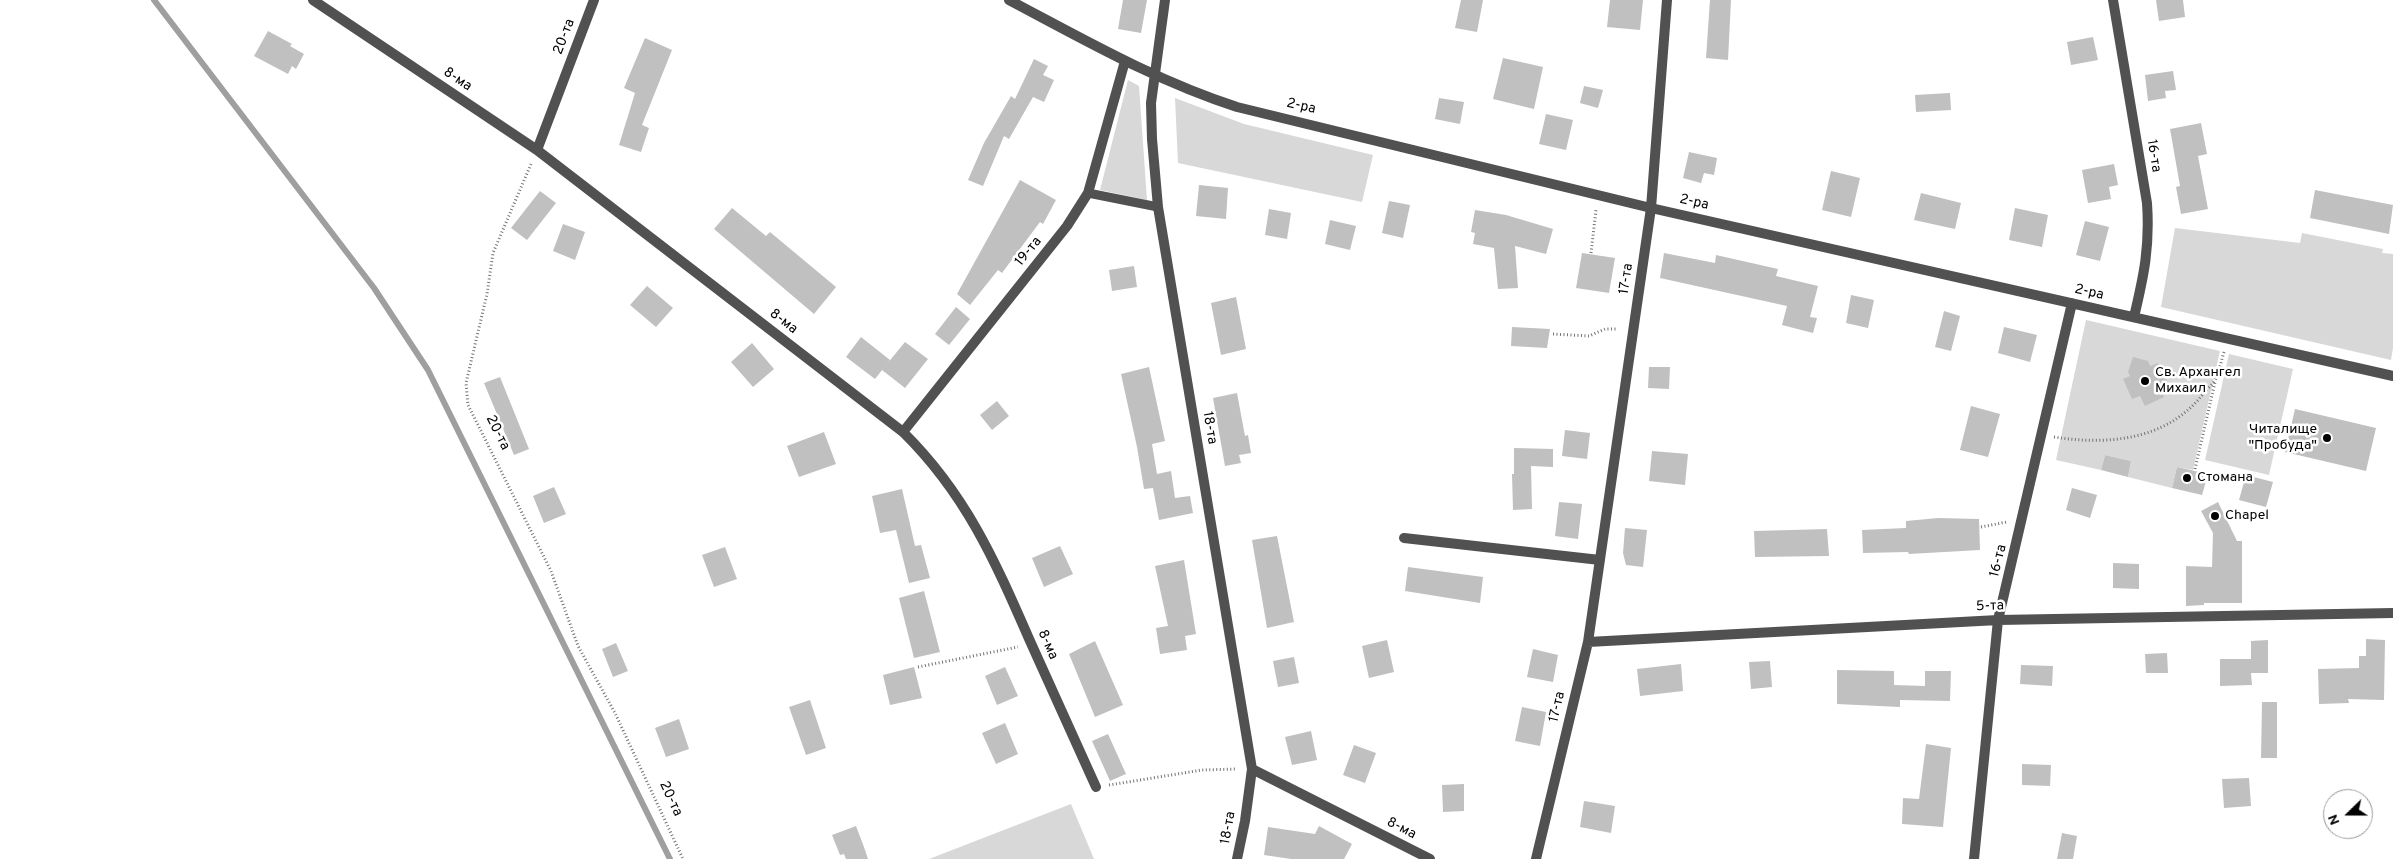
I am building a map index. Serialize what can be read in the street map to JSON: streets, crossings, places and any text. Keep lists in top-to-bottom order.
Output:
{
  "streets": {
    "street": [
      "20-та",
      "8-ма",
      "2-ра",
      "16-та",
      "19-та",
      "17-та",
      "18-та",
      "5-та"
    ]
  },
  "crossings": [
    ["20-та", "8-ма"],
    ["8-ма", "19-та"],
    ["8-ма", "18-та"],
    ["2-ра", "16-та"],
    ["2-ра", "19-та"],
    ["2-ра", "17-та"],
    ["2-ра", "18-та"],
    ["16-та", "5-та"],
    ["17-та", "5-та"]
  ],
  "places": [
    "Св. Архангел Михаил",
    "Читалище \"Пробуда\"",
    "Стомана",
    "Chapel"
  ],
  "north": "left"
}
